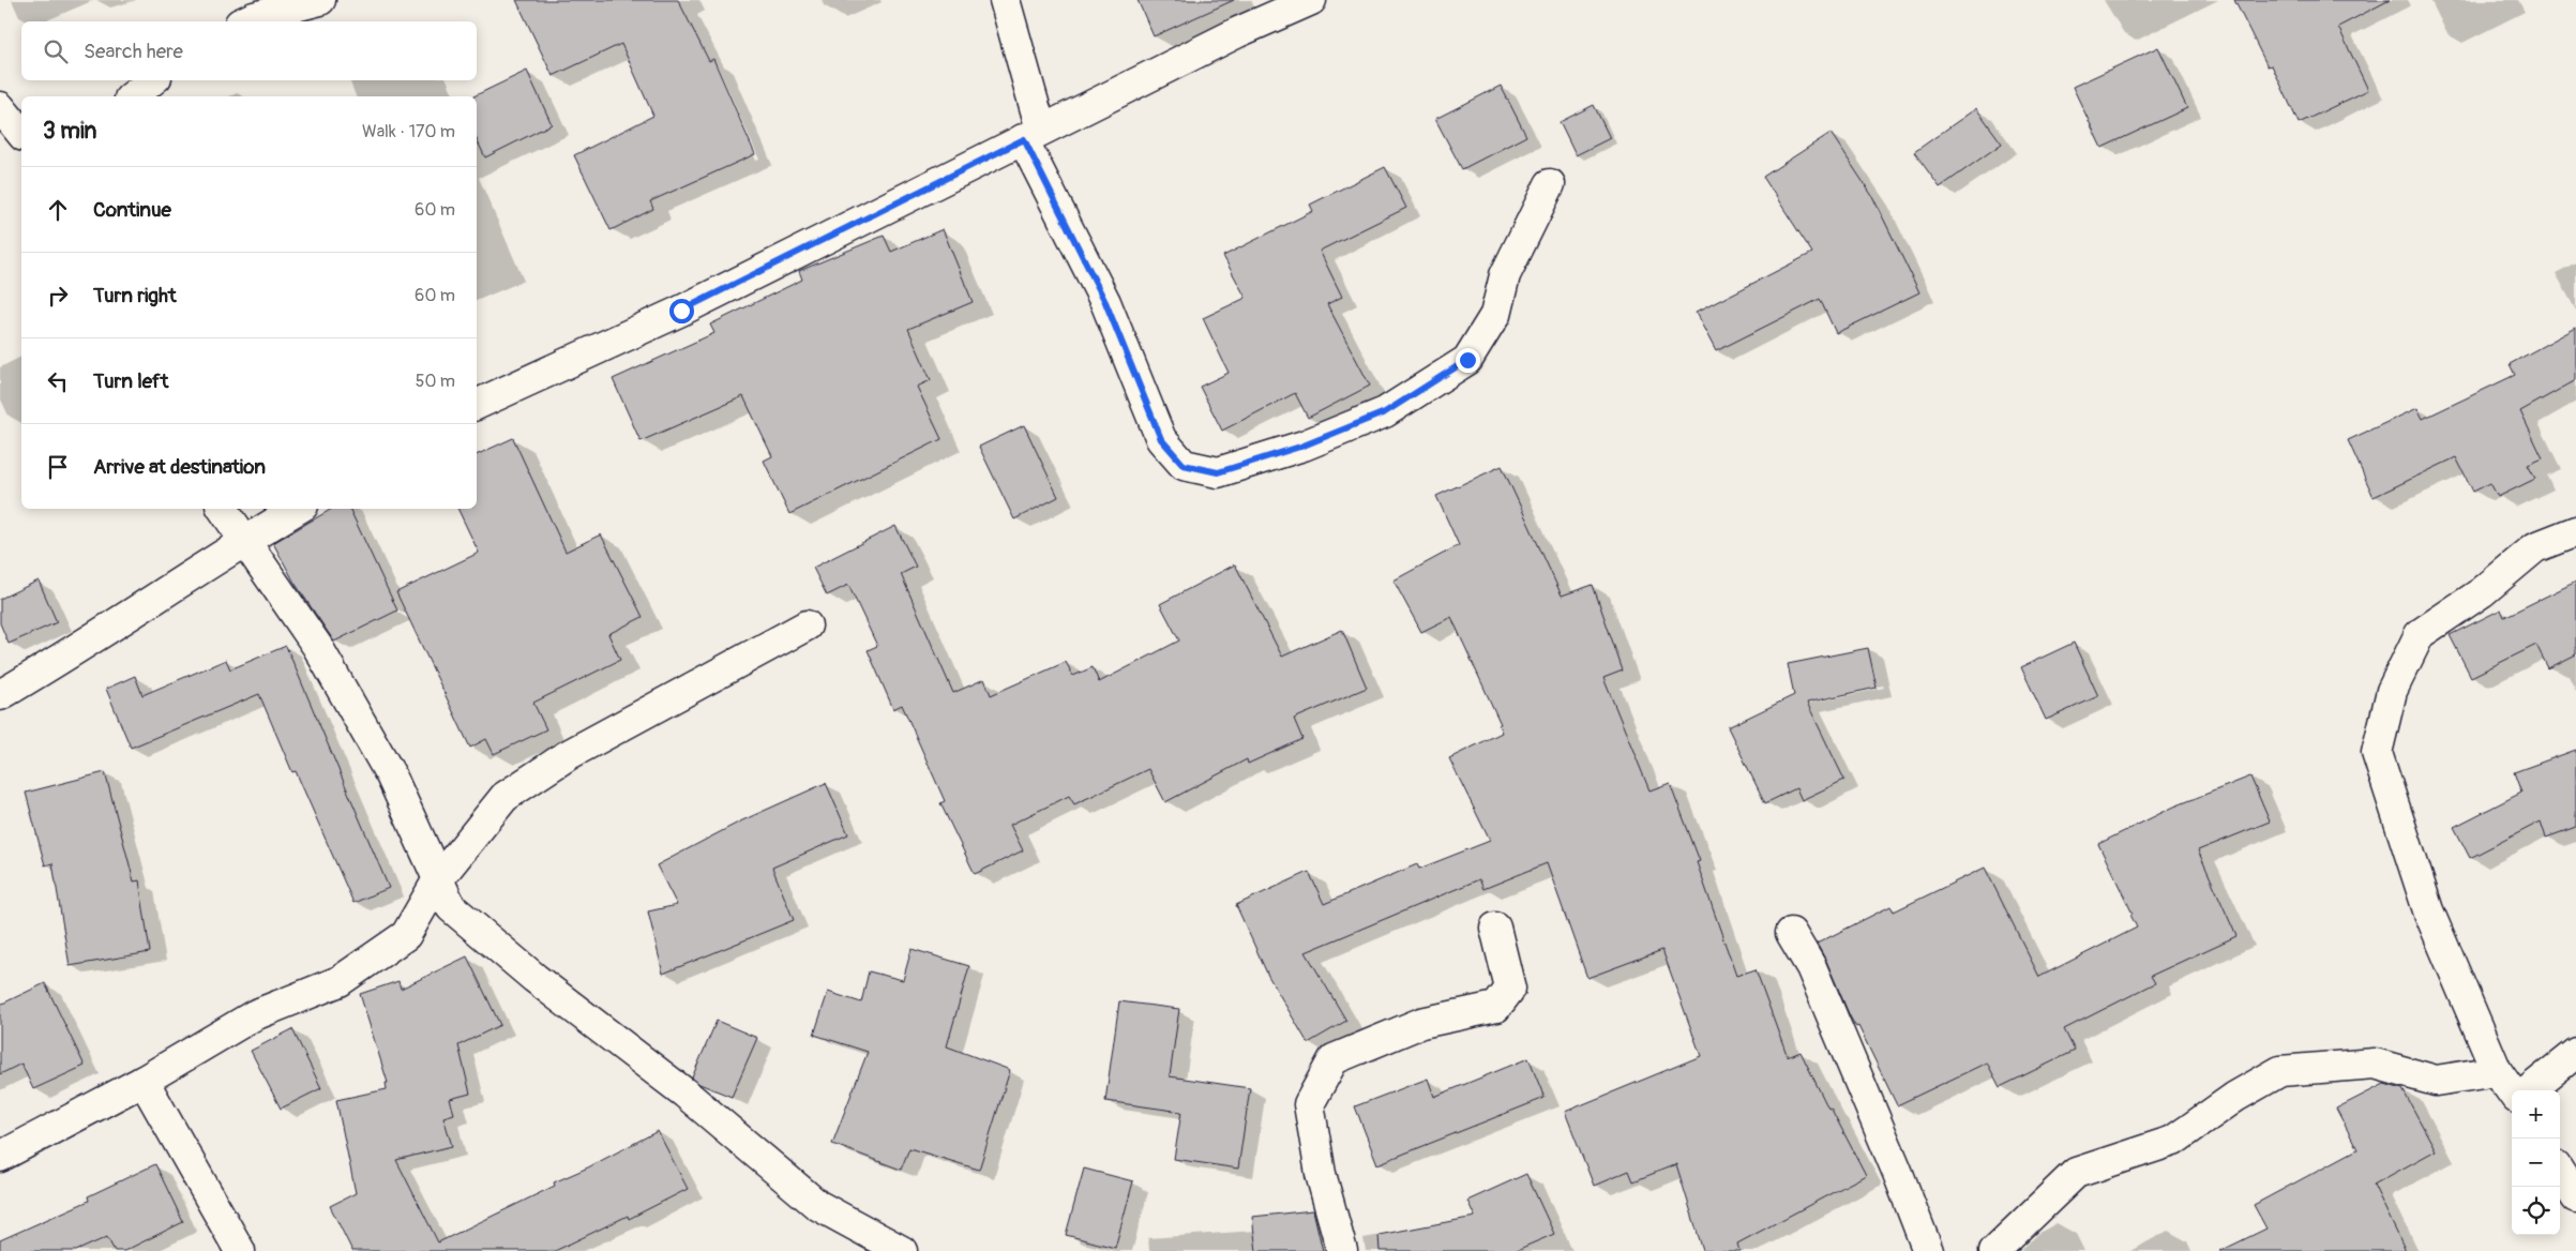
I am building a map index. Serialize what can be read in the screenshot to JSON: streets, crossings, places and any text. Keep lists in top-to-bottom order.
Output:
{
  "page": {
    "search": "Search here",
    "heading": ["3 min", "Walk · 170 m"],
    "list": [
      ["Continue", "60 m"],
      ["Turn right", "60 m"],
      ["Turn left", "50 m"],
      "Arrive at destination"
    ],
    "map_buttons": ["+", "−"]
  }
}
